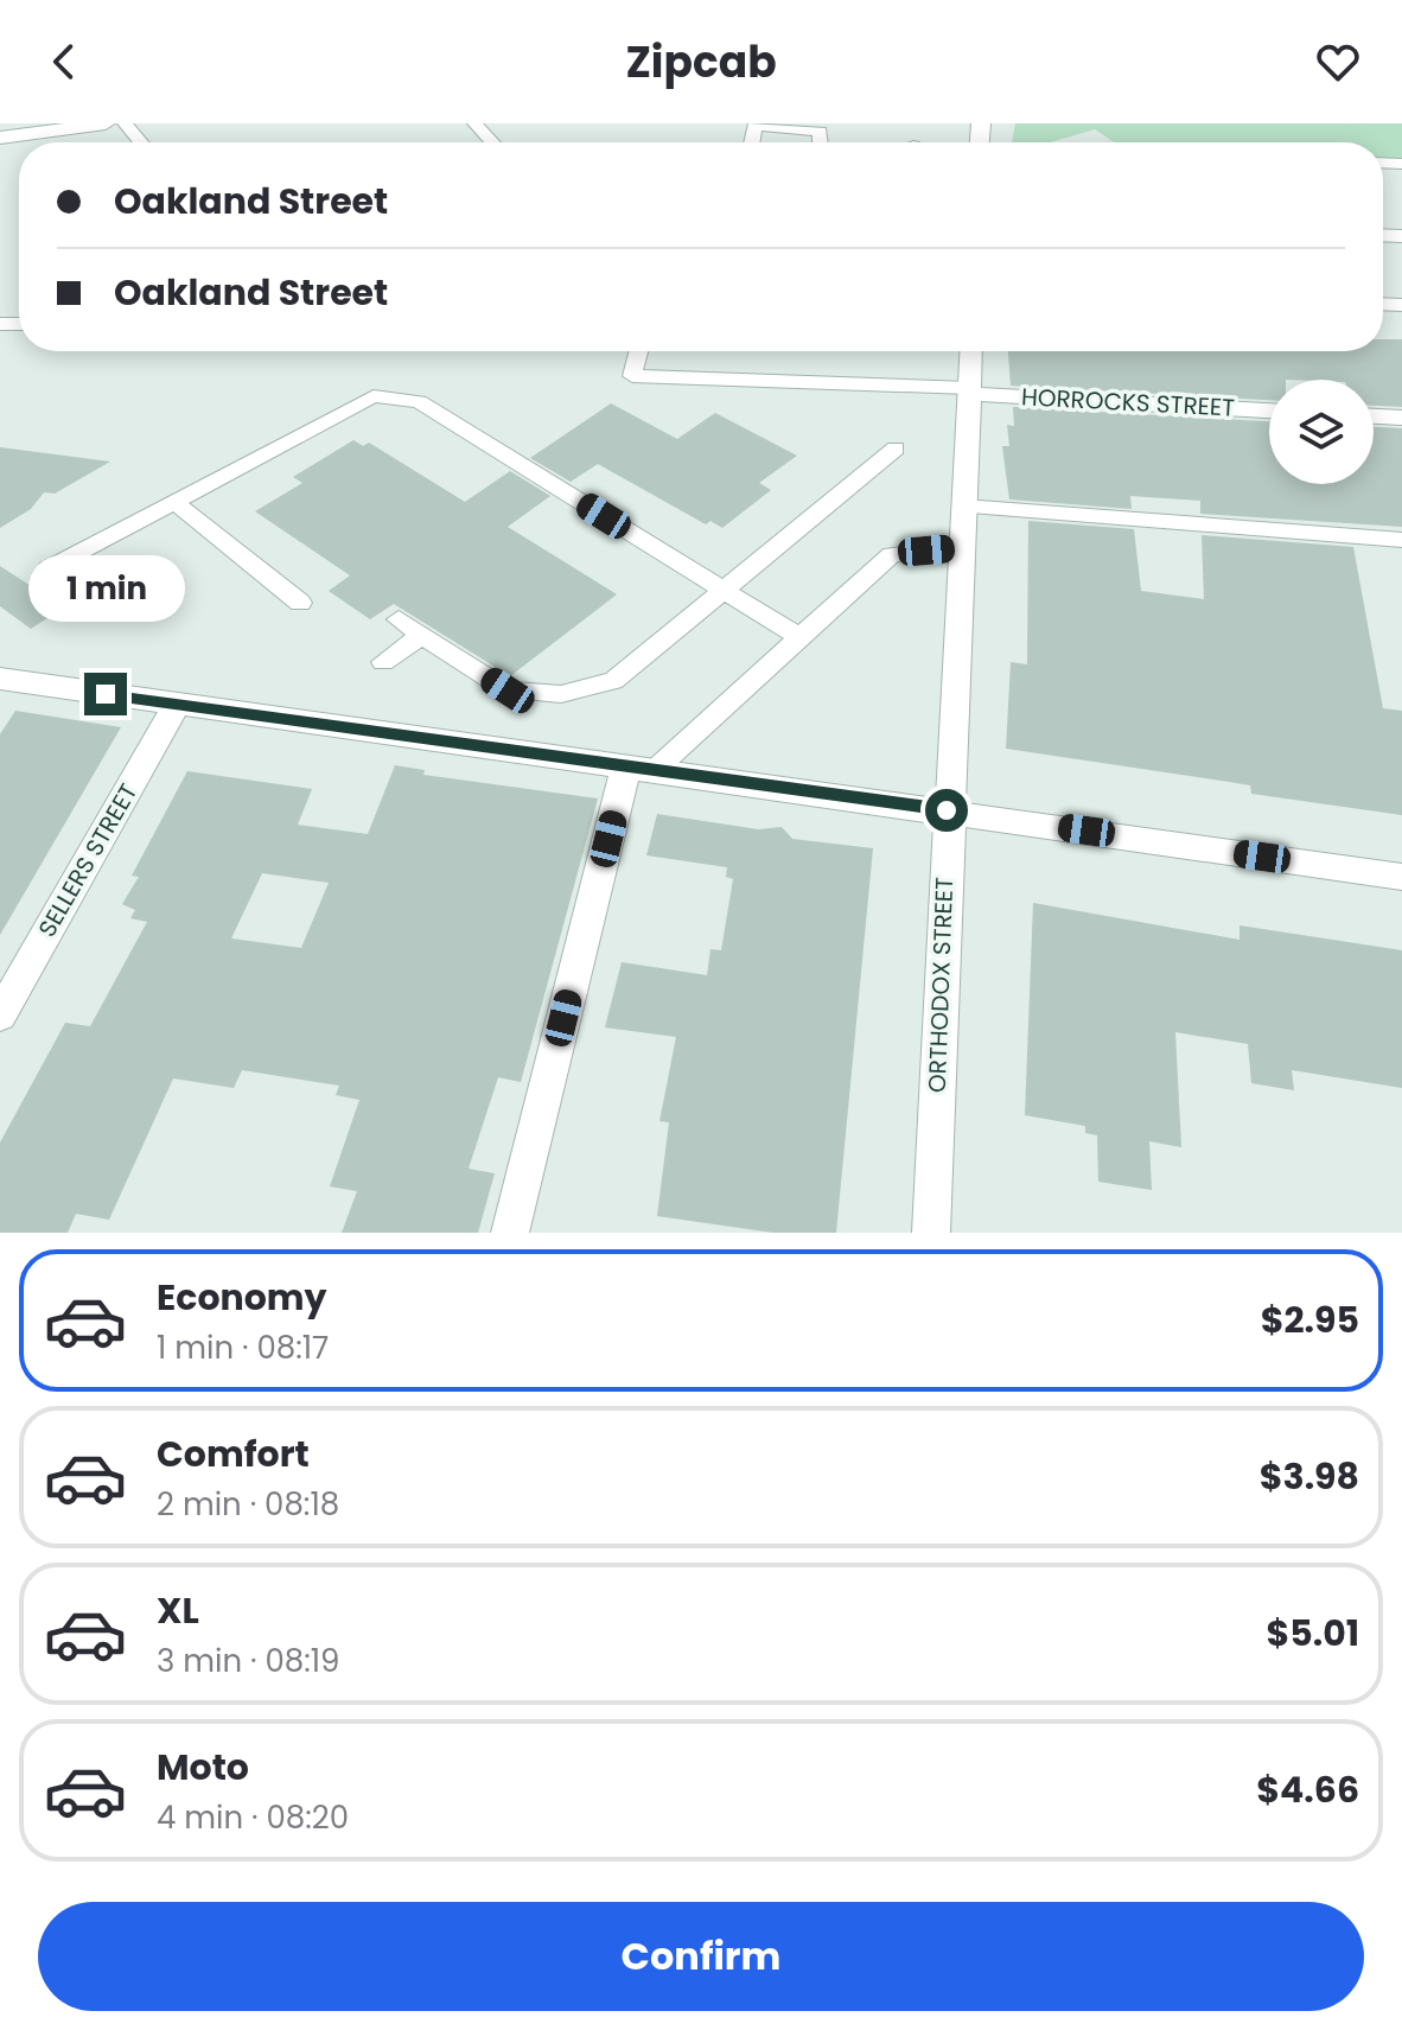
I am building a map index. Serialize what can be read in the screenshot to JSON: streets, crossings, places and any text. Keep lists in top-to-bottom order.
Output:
{
  "streets": {
    "street": ["HORROCKS STREET", "SELLERS STREET", "ORTHODOX STREET"]
  },
  "crossings": [
    ["HORROCKS STREET", "ORTHODOX STREET"]
  ],
  "page": {
    "header": "Zipcab",
    "banner": ["Oakland Street", "Oakland Street"],
    "bubble": "1 min",
    "list": [
      {
        "name": "Economy",
        "note": "1 min · 08:17",
        "value": "$2.95"
      },
      {
        "name": "Comfort",
        "note": "2 min · 08:18",
        "value": "$3.98"
      },
      {
        "name": "XL",
        "note": "3 min · 08:19",
        "value": "$5.01"
      },
      {
        "name": "Moto",
        "note": "4 min · 08:20",
        "value": "$4.66"
      }
    ],
    "buttons": "Confirm"
  }
}
